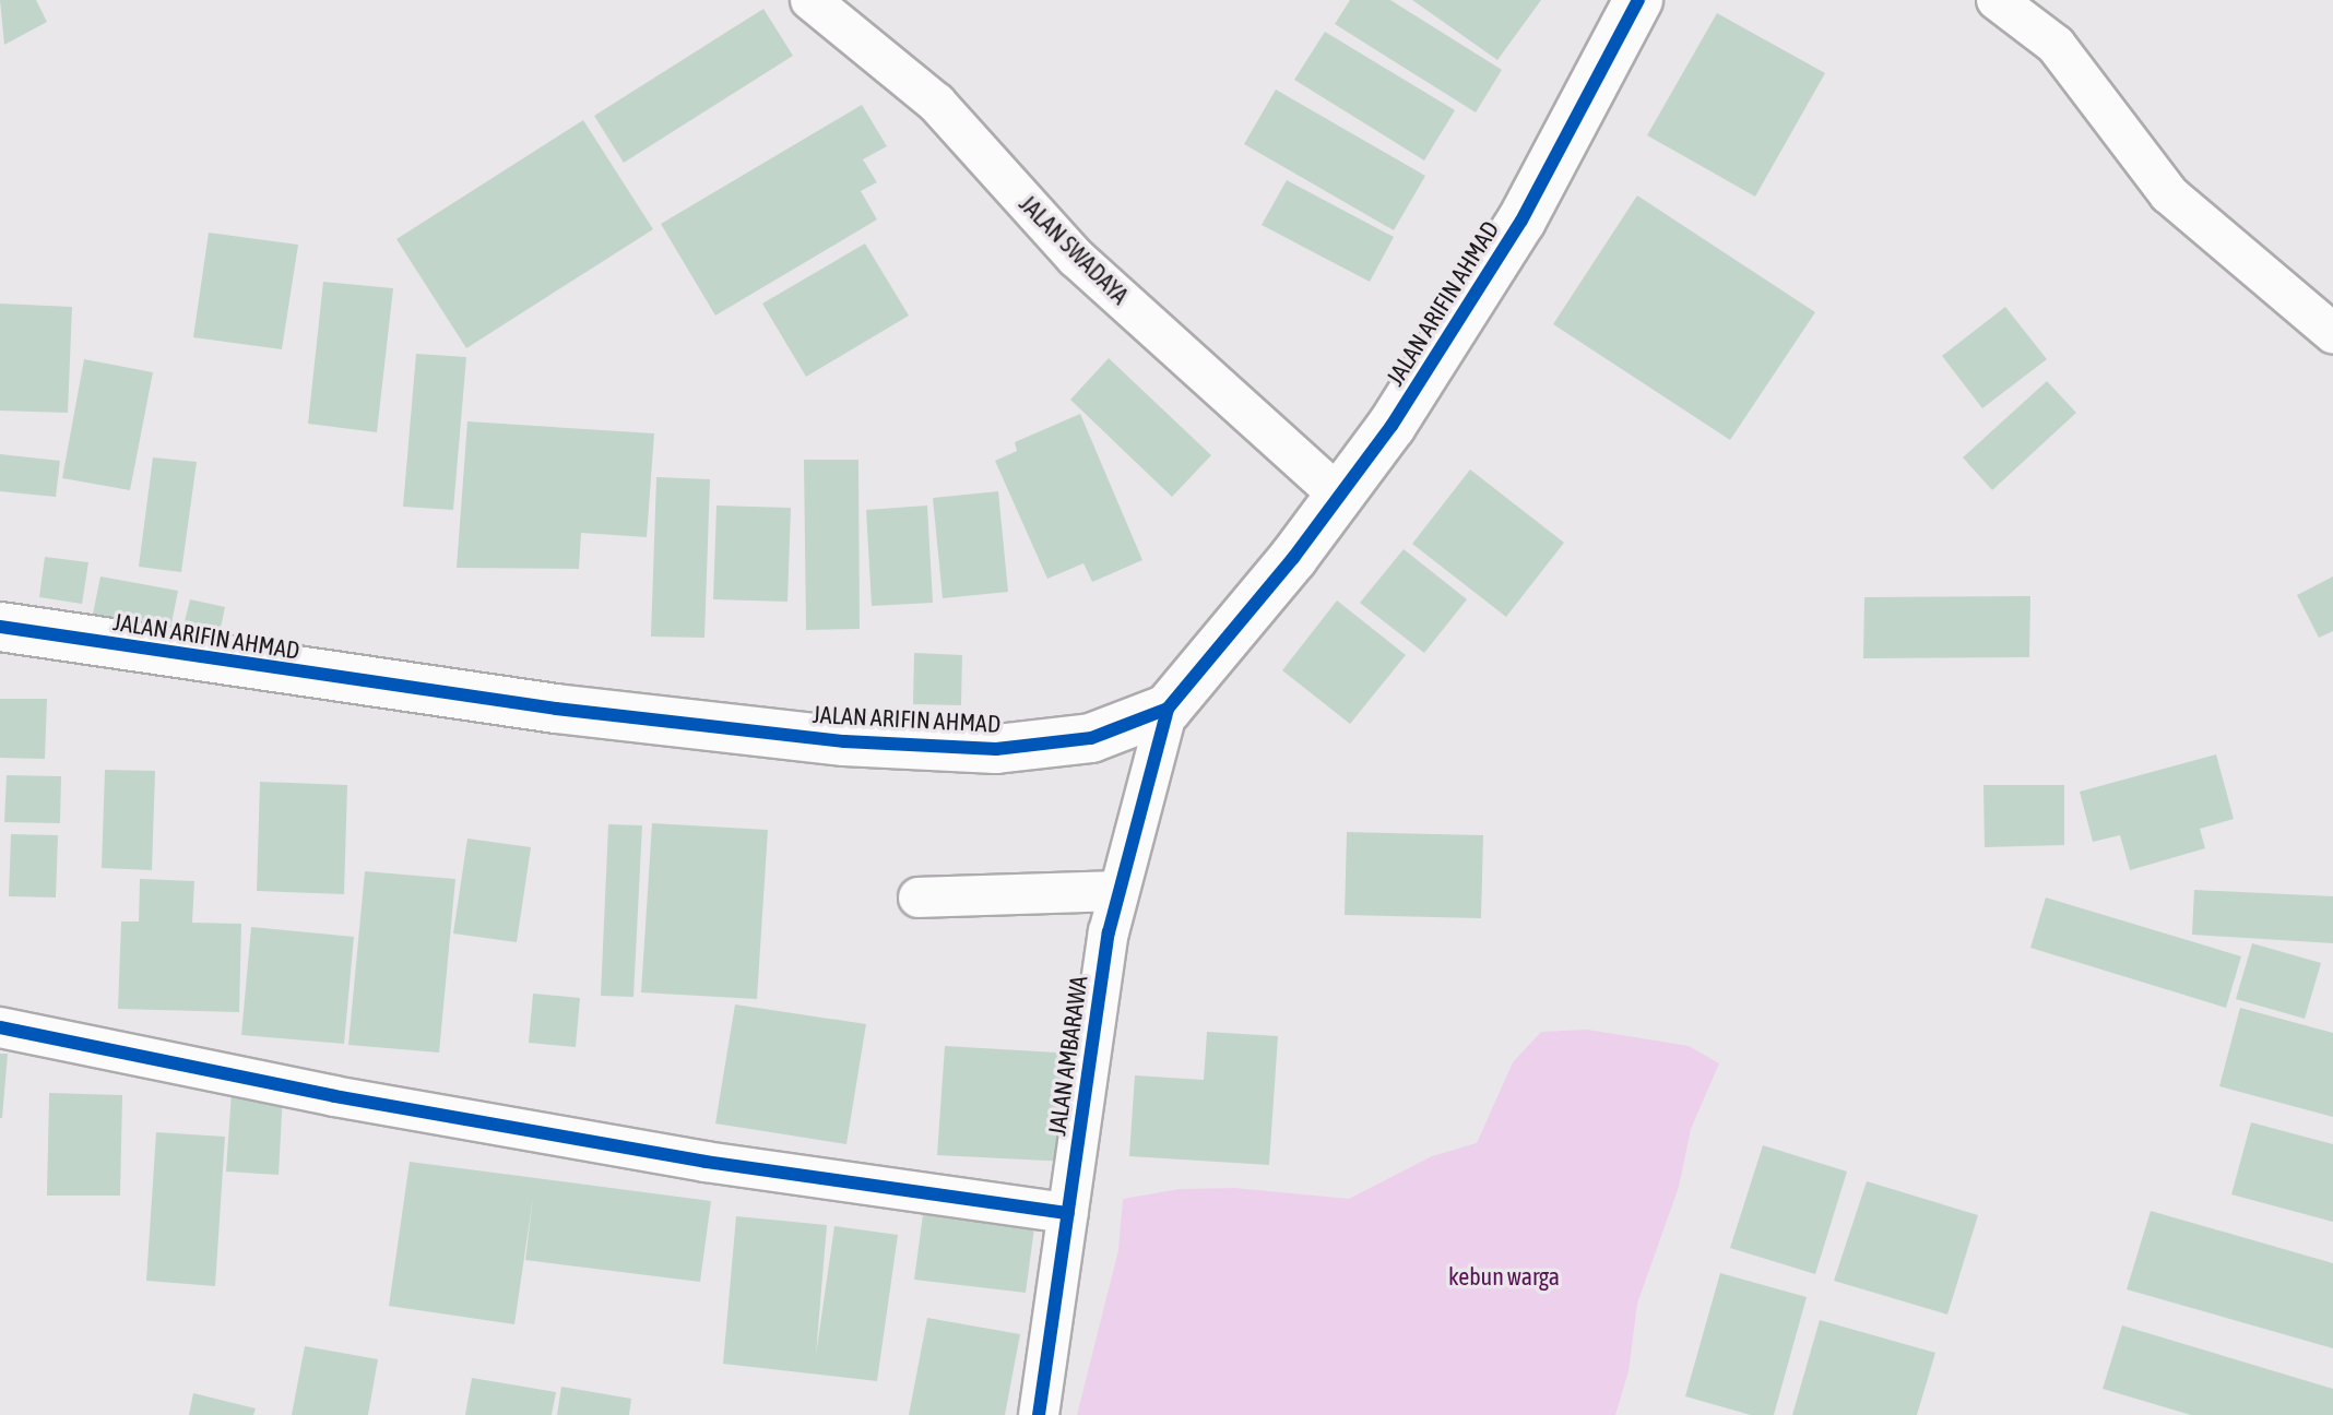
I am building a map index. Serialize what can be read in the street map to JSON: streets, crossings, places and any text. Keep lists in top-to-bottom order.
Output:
{
  "streets": {
    "street": ["JALAN SWADAYA", "JALAN ARIFIN AHMAD", "JALAN AMBARAWA"]
  },
  "crossings": [
    ["JALAN SWADAYA", "JALAN ARIFIN AHMAD"],
    ["JALAN ARIFIN AHMAD", "JALAN AMBARAWA"]
  ],
  "parks": ["kebun warga"]
}
